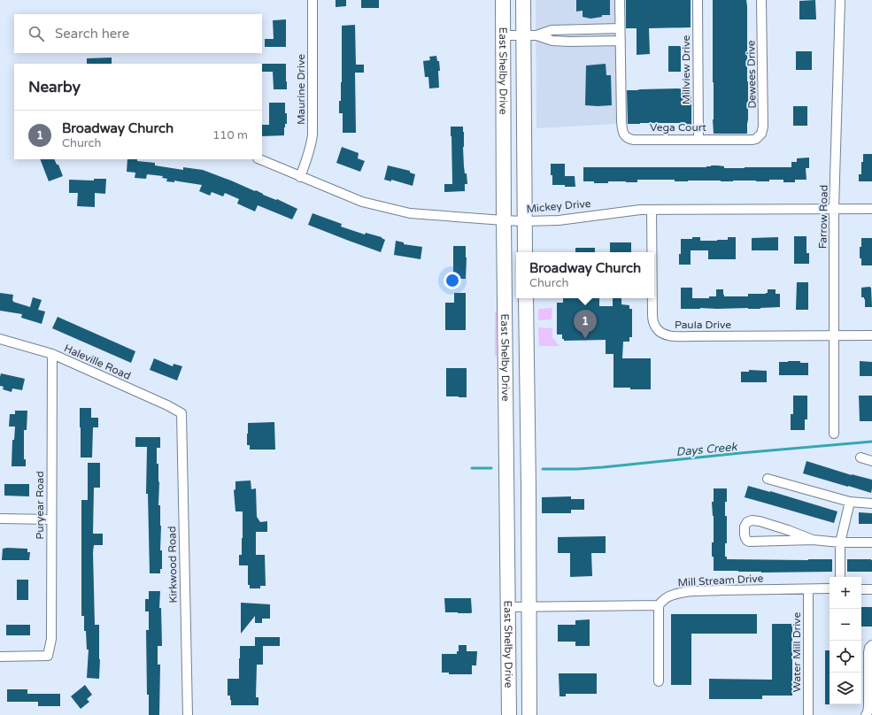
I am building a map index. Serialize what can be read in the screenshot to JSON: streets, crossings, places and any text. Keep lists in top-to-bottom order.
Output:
{
  "streets": {
    "main road": ["East Shelby Drive"],
    "street": [
      "Millview Drive",
      "Dewees Drive",
      "Maurine Drive",
      "Vega Court",
      "Mickey Drive",
      "Farrow Road",
      "Paula Drive",
      "Haleville Road",
      "Puryear Road",
      "Kirkwood Road",
      "Mill Stream Drive",
      "Water Mill Drive"
    ]
  },
  "crossings": [
    ["Millview Drive", "Vega Court"],
    ["East Shelby Drive", "Mickey Drive"],
    ["Dewees Drive", "Vega Court"],
    ["Maurine Drive", "Mickey Drive"],
    ["Mickey Drive", "Farrow Road"],
    ["Mickey Drive", "Paula Drive"],
    ["Farrow Road", "Paula Drive"],
    ["Haleville Road", "Puryear Road"],
    ["Haleville Road", "Kirkwood Road"],
    ["Mill Stream Drive", "Water Mill Drive"]
  ],
  "water": ["Days Creek"],
  "page": {
    "search": "Search here",
    "heading": "Nearby",
    "list": [
      {
        "mark": "1",
        "name": "Broadway Church",
        "note": "Church",
        "value": "110 m"
      }
    ],
    "popup": ["Broadway Church", "Church"],
    "pins": "1",
    "map_buttons": ["+", "−"]
  }
}
